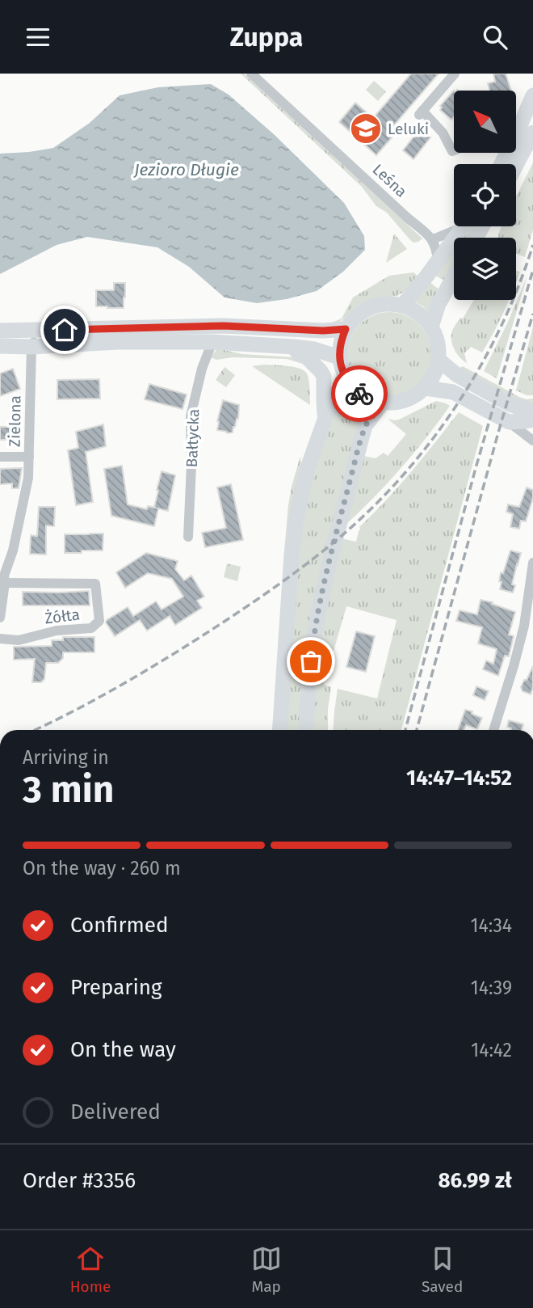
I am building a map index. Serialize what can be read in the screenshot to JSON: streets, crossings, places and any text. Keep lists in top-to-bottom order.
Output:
{
  "streets": {
    "street": [
      "Leśna",
      "Zielona",
      "Bałtycka",
      "Żółta"
    ]
  },
  "crossings": [
    ["Zielona", "Żółta"]
  ],
  "water": ["Jezioro Długie"],
  "places": {
    "school or university": ["Leluki"]
  },
  "north": "top left",
  "page": {
    "header": "Zuppa",
    "heading": ["3 min", "Arriving in", "14:47–14:52"],
    "panel": ["Order #3356", "86.99 zł"],
    "bar": "On the way · 260 m",
    "list": [
      ["Confirmed", "14:34"],
      ["Preparing", "14:39"],
      ["On the way", "14:42"],
      "Delivered"
    ],
    "tabs": ["Home", "Map", "Saved"]
  }
}
